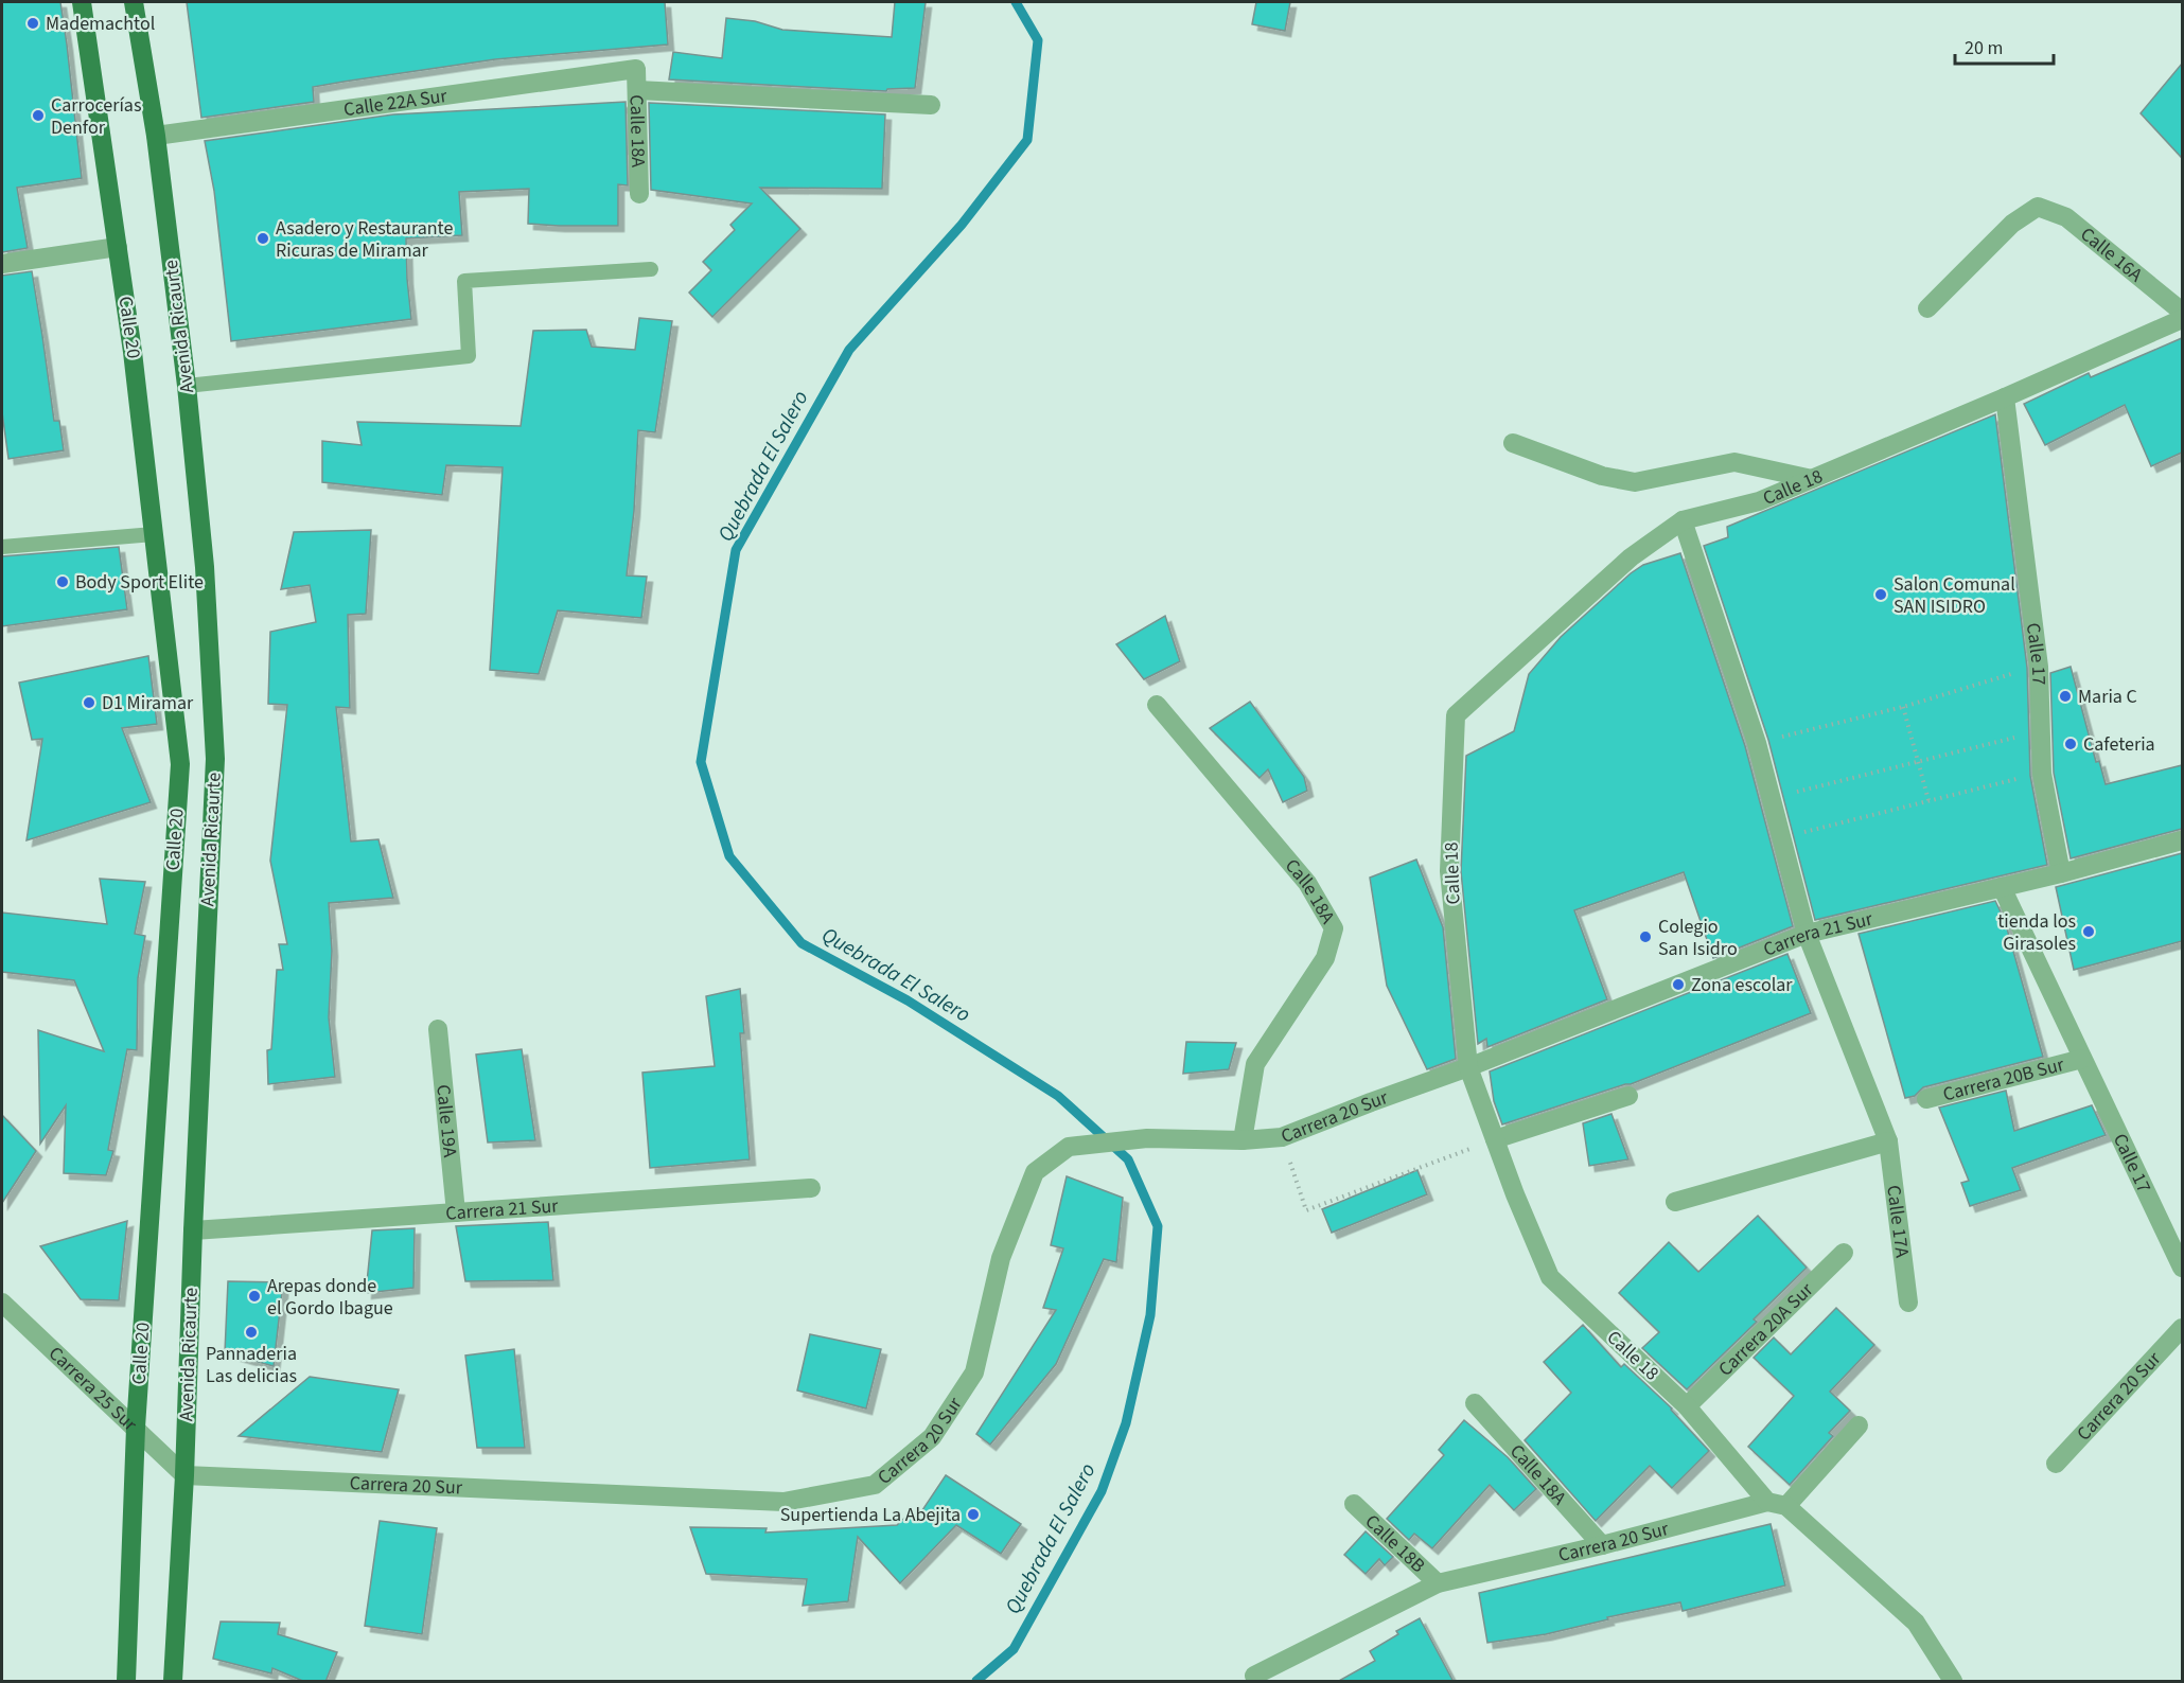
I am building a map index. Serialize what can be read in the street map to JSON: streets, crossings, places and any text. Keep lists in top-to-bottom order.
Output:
{
  "streets": {
    "main road": ["Avenida Ricaurte", "Calle 20"],
    "street": [
      "Calle 22A Sur",
      "Calle 18A",
      "Calle 16A",
      "Calle 18",
      "Calle 17",
      "Carrera 21 Sur",
      "Carrera 20B Sur",
      "Carrera 20 Sur",
      "Calle 19A",
      "Calle 17A",
      "Carrera 20A Sur",
      "Carrera 25 Sur",
      "Calle 18B"
    ]
  },
  "crossings": [
    ["Calle 22A Sur", "Calle 18A"],
    ["Calle 22A Sur", "Avenida Ricaurte"],
    ["Calle 18A", "Carrera 20 Sur"],
    ["Avenida Ricaurte", "Carrera 21 Sur"],
    ["Avenida Ricaurte", "Carrera 20 Sur"],
    ["Avenida Ricaurte", "Carrera 25 Sur"],
    ["Calle 20", "Carrera 25 Sur"],
    ["Calle 18", "Calle 17"],
    ["Calle 18", "Carrera 21 Sur"],
    ["Calle 18", "Carrera 20 Sur"],
    ["Calle 18", "Calle 17A"],
    ["Calle 18", "Carrera 20A Sur"],
    ["Calle 17", "Carrera 21 Sur"],
    ["Calle 17", "Carrera 20B Sur"],
    ["Carrera 21 Sur", "Carrera 20 Sur"],
    ["Carrera 21 Sur", "Calle 19A"],
    ["Carrera 21 Sur", "Calle 17A"],
    ["Carrera 20 Sur", "Carrera 25 Sur"],
    ["Carrera 20 Sur", "Calle 18B"]
  ],
  "water": ["Quebrada El Salero"],
  "places": [
    "Mademachtol",
    "Carrocerías Denfor",
    "Asadero y Restaurante Ricuras de Miramar",
    "Body Sport Elite",
    "Salon Comunal SAN ISIDRO",
    "Maria C",
    "D1 Miramar",
    "Cafeteria",
    "tienda los Girasoles",
    "Colegio San Isidro",
    "Zona escolar",
    "Arepas donde el Gordo Ibague",
    "Pannaderia Las delicias",
    "Supertienda La Abejita"
  ],
  "scale_bar": "20 m"
}
